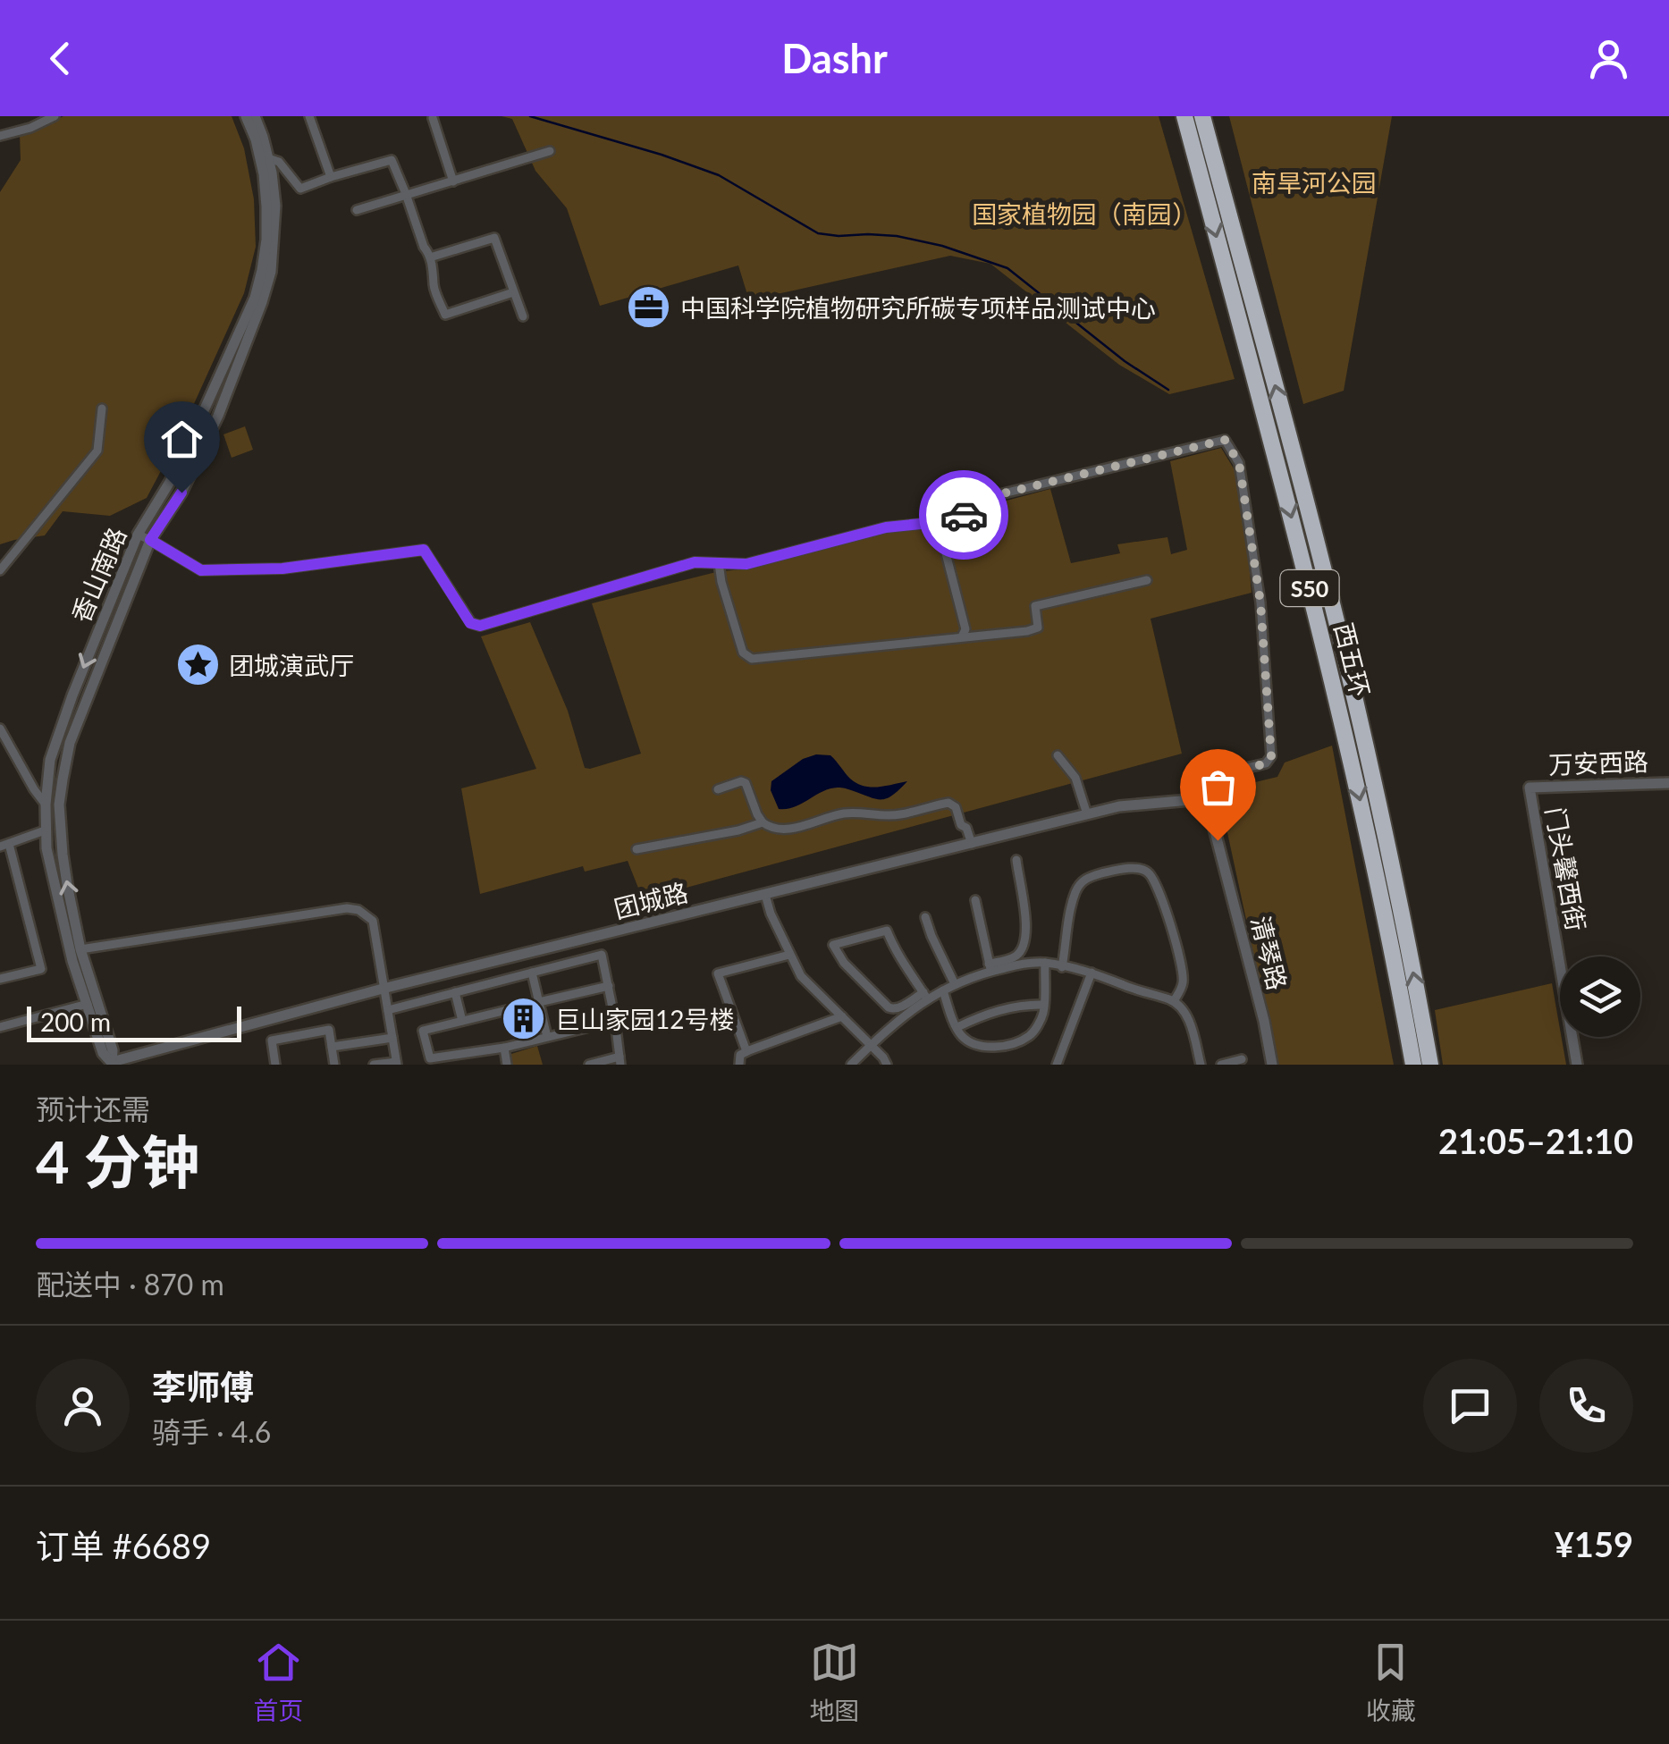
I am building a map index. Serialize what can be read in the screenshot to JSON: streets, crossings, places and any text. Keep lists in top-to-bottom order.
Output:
{
  "streets": {
    "highway": ["S50", "西五环"],
    "street": [
      "香山南路",
      "万安西路",
      "门头馨西街",
      "团城路",
      "清琴路"
    ]
  },
  "crossings": [
    ["香山南路", "团城路"],
    ["万安西路", "门头馨西街"],
    ["团城路", "清琴路"]
  ],
  "parks": ["南旱河公园", "国家植物园（南园）"],
  "places": {
    "office": ["中国科学院植物研究所碳专项样品测试中心"],
    "place": ["团城演武厅"],
    "building": ["巨山家园12号楼"]
  },
  "scale_bar": "200 m",
  "page": {
    "header": "Dashr",
    "scale": "200 m",
    "heading": ["4 分钟", "预计还需", "21:05–21:10"],
    "panel": [
      "李师傅",
      "骑手 · 4.6",
      "订单 #6689",
      "¥159"
    ],
    "bar": "配送中 · 870 m",
    "tabs": ["首页", "地图", "收藏"]
  }
}
